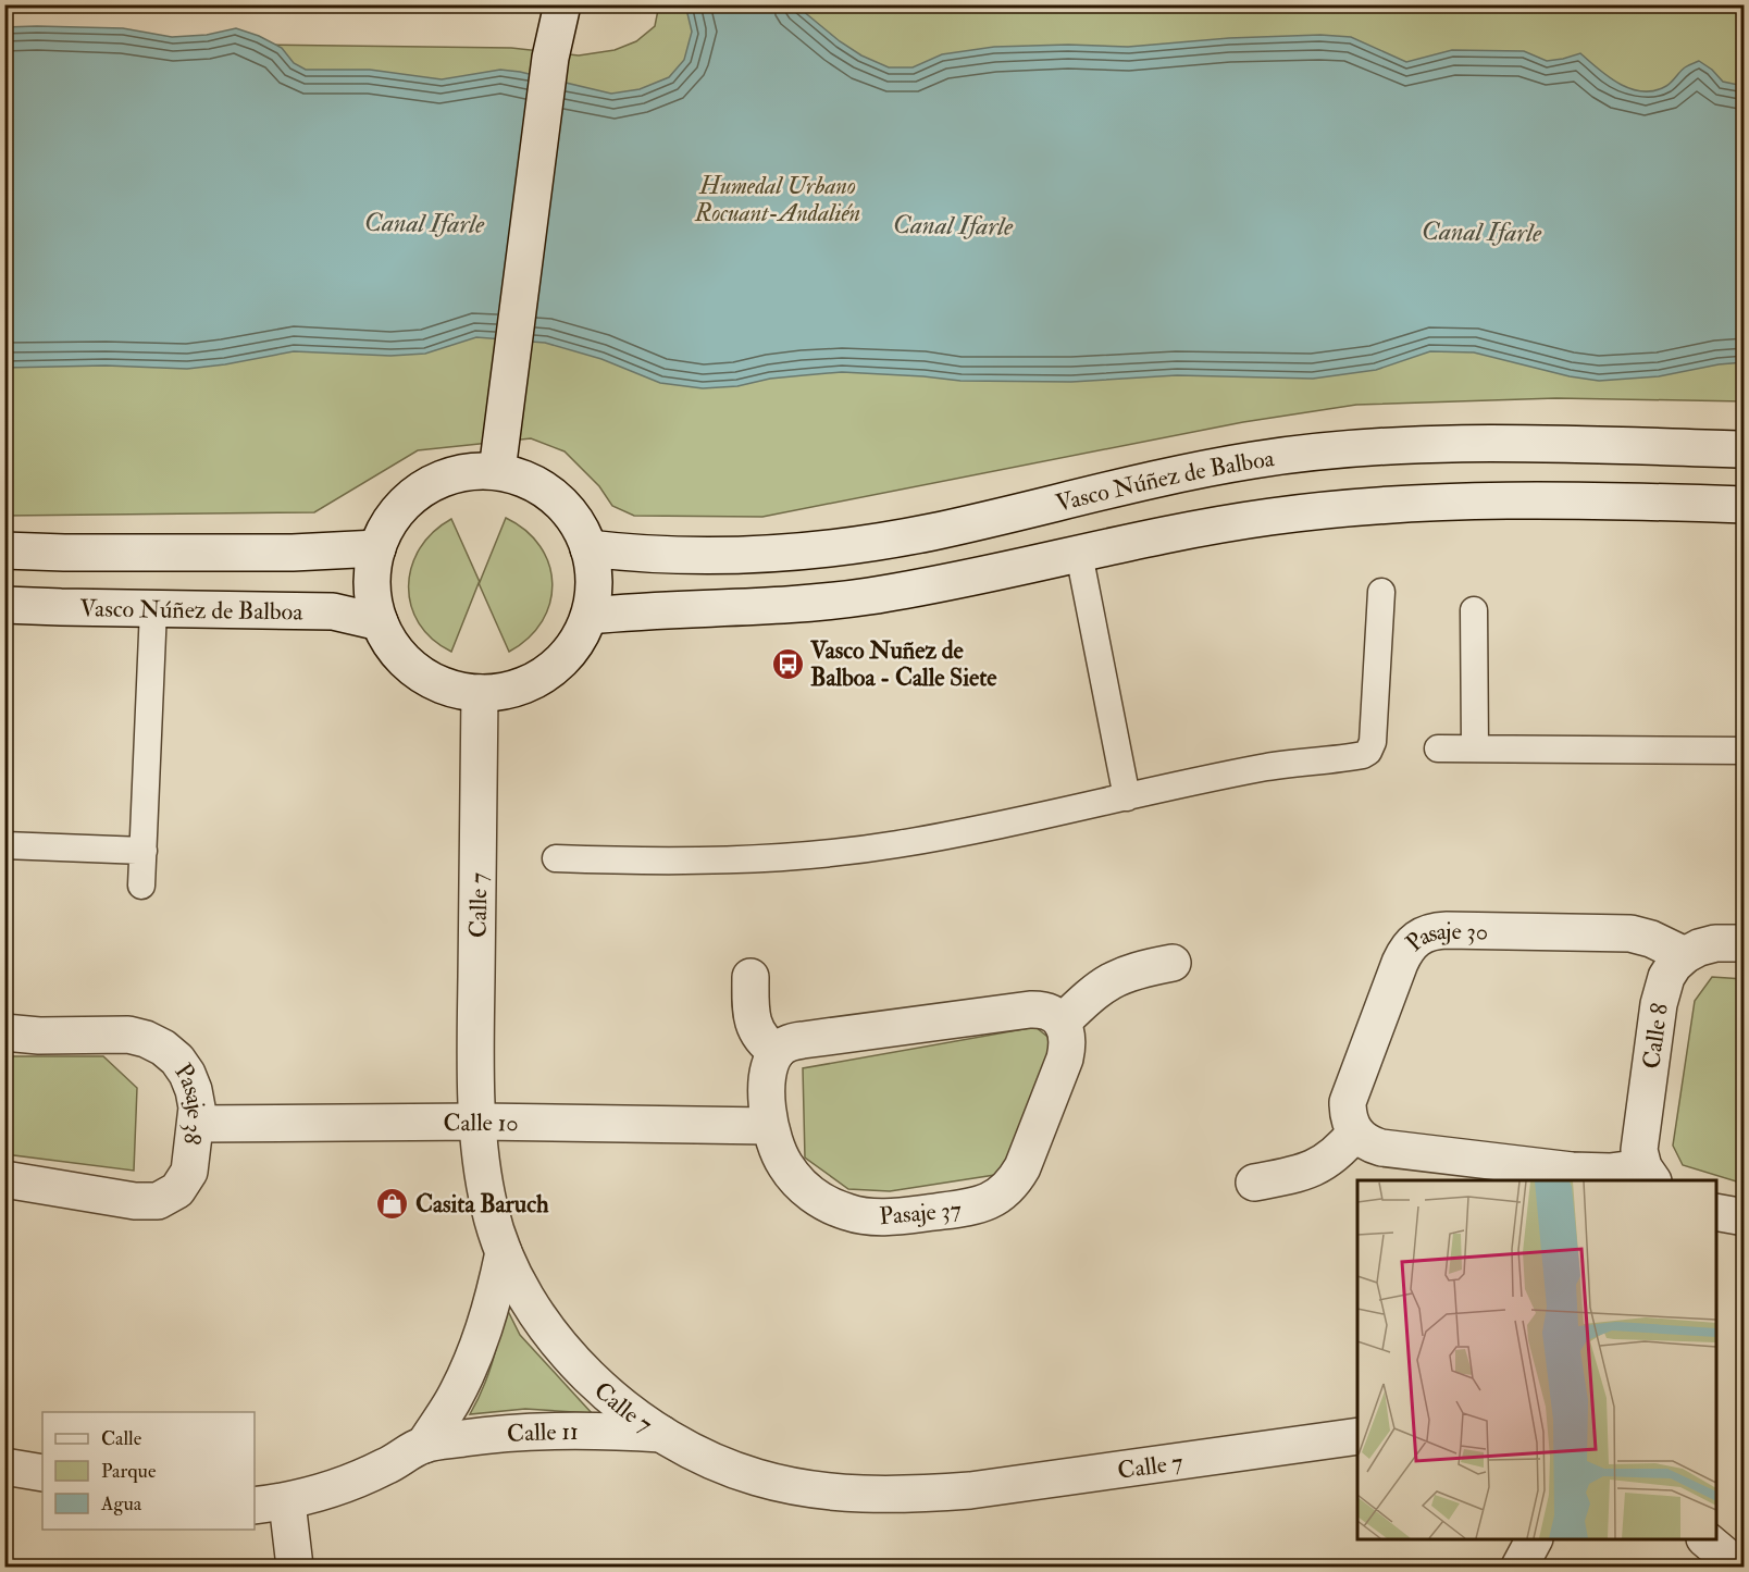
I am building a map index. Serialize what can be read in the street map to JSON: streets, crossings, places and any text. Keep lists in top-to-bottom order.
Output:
{
  "streets": {
    "street": [
      "Vasco Núñez de Balboa",
      "Calle 7",
      "Pasaje 30",
      "Calle 8",
      "Pasaje 38",
      "Calle 10",
      "Pasaje 37",
      "Calle 11"
    ]
  },
  "crossings": [
    ["Vasco Núñez de Balboa", "Calle 7"],
    ["Calle 7", "Calle 10"],
    ["Calle 7", "Calle 11"],
    ["Pasaje 30", "Calle 8"],
    ["Pasaje 38", "Calle 10"],
    ["Calle 10", "Pasaje 37"]
  ],
  "water": ["Canal Ifarle"],
  "parks": ["Humedal Urbano Rocuant-Andalién"],
  "places": {
    "bus stop": ["Vasco Nuñez de Balboa - Calle Siete"],
    "shop": ["Casita Baruch"]
  },
  "legend": ["Calle", "Parque", "Agua"]
}
